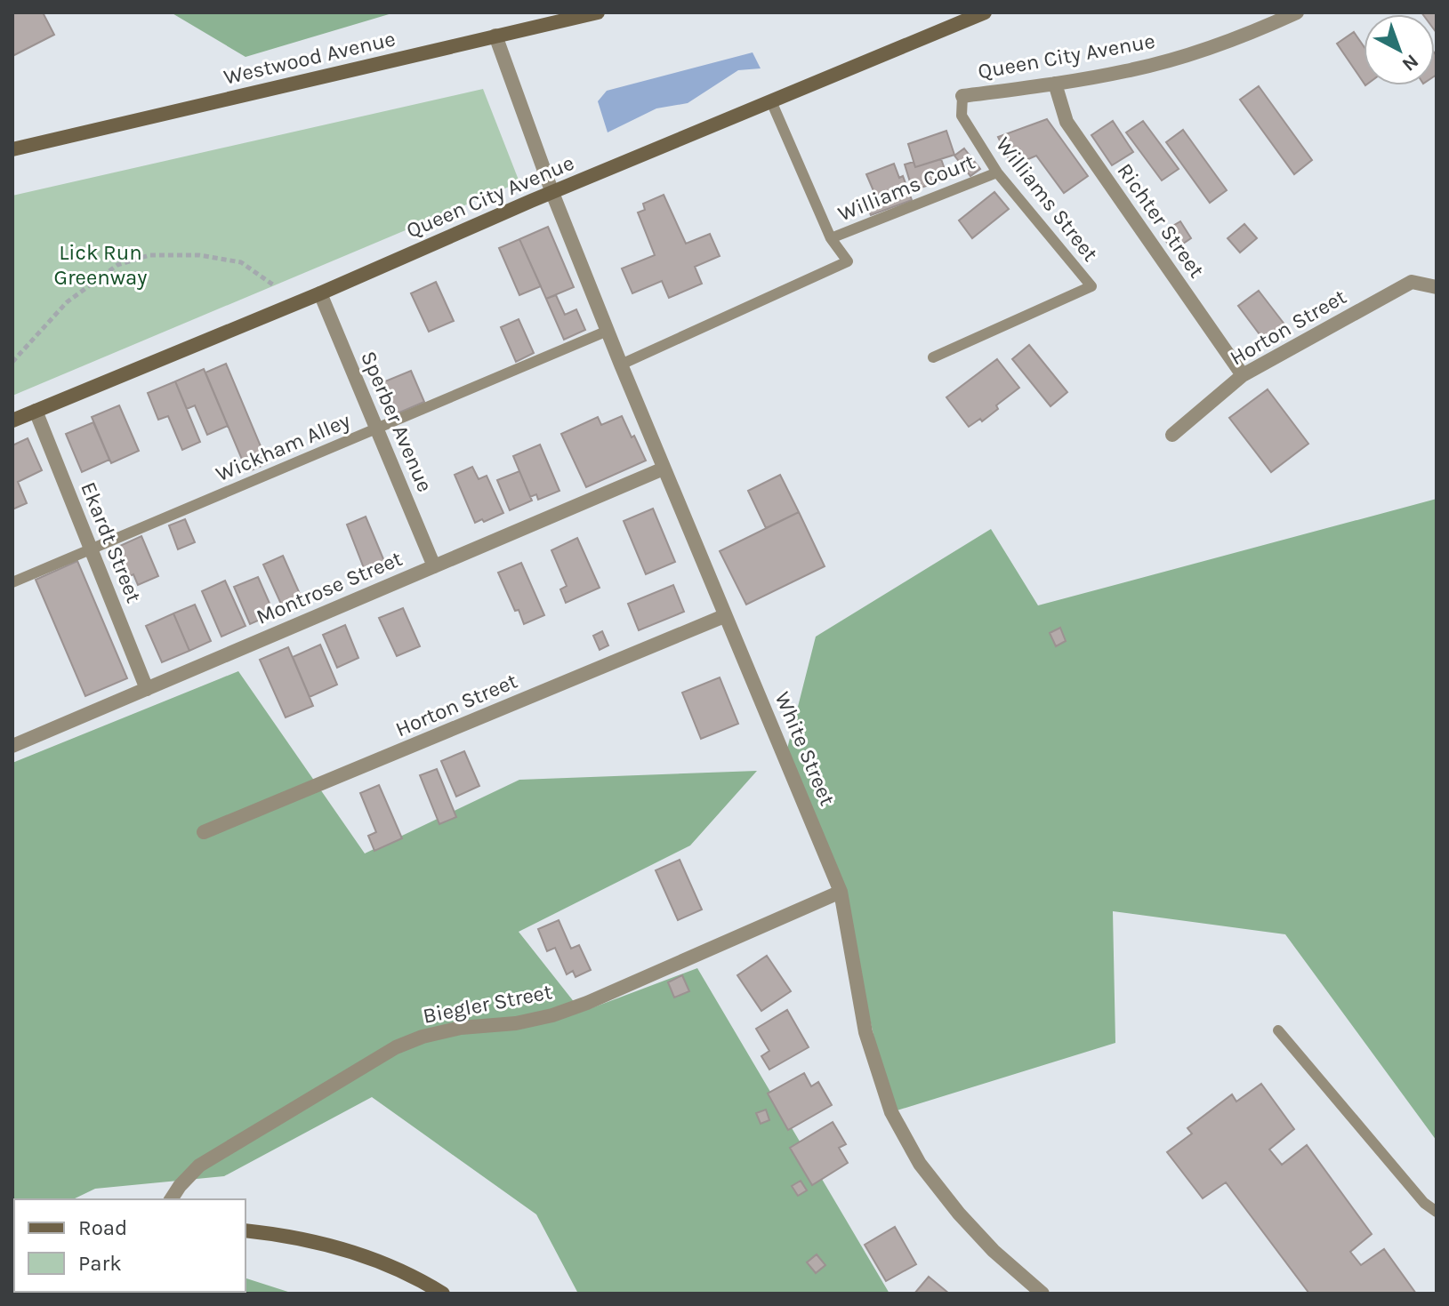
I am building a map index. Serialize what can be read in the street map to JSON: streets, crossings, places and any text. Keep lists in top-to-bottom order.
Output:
{
  "streets": {
    "main road": ["Queen City Avenue", "Westwood Avenue"],
    "street": [
      "Richter Street",
      "Horton Street",
      "Sperber Avenue",
      "Ekardt Street",
      "Montrose Street",
      "White Street",
      "Biegler Street"
    ],
    "lane": ["Williams Court", "Williams Street", "Wickham Alley"]
  },
  "crossings": [
    ["Queen City Avenue", "Williams Street"],
    ["Queen City Avenue", "Richter Street"],
    ["Queen City Avenue", "Sperber Avenue"],
    ["Queen City Avenue", "Ekardt Street"],
    ["Queen City Avenue", "White Street"],
    ["Williams Court", "Williams Street"],
    ["Richter Street", "Horton Street"],
    ["Horton Street", "White Street"],
    ["Sperber Avenue", "Wickham Alley"],
    ["Sperber Avenue", "Montrose Street"],
    ["Wickham Alley", "Ekardt Street"],
    ["Wickham Alley", "White Street"],
    ["Ekardt Street", "Montrose Street"],
    ["Montrose Street", "White Street"],
    ["White Street", "Biegler Street"]
  ],
  "parks": ["Lick Run Greenway"],
  "legend": ["Road", "Park"],
  "north": "bottom right"
}
